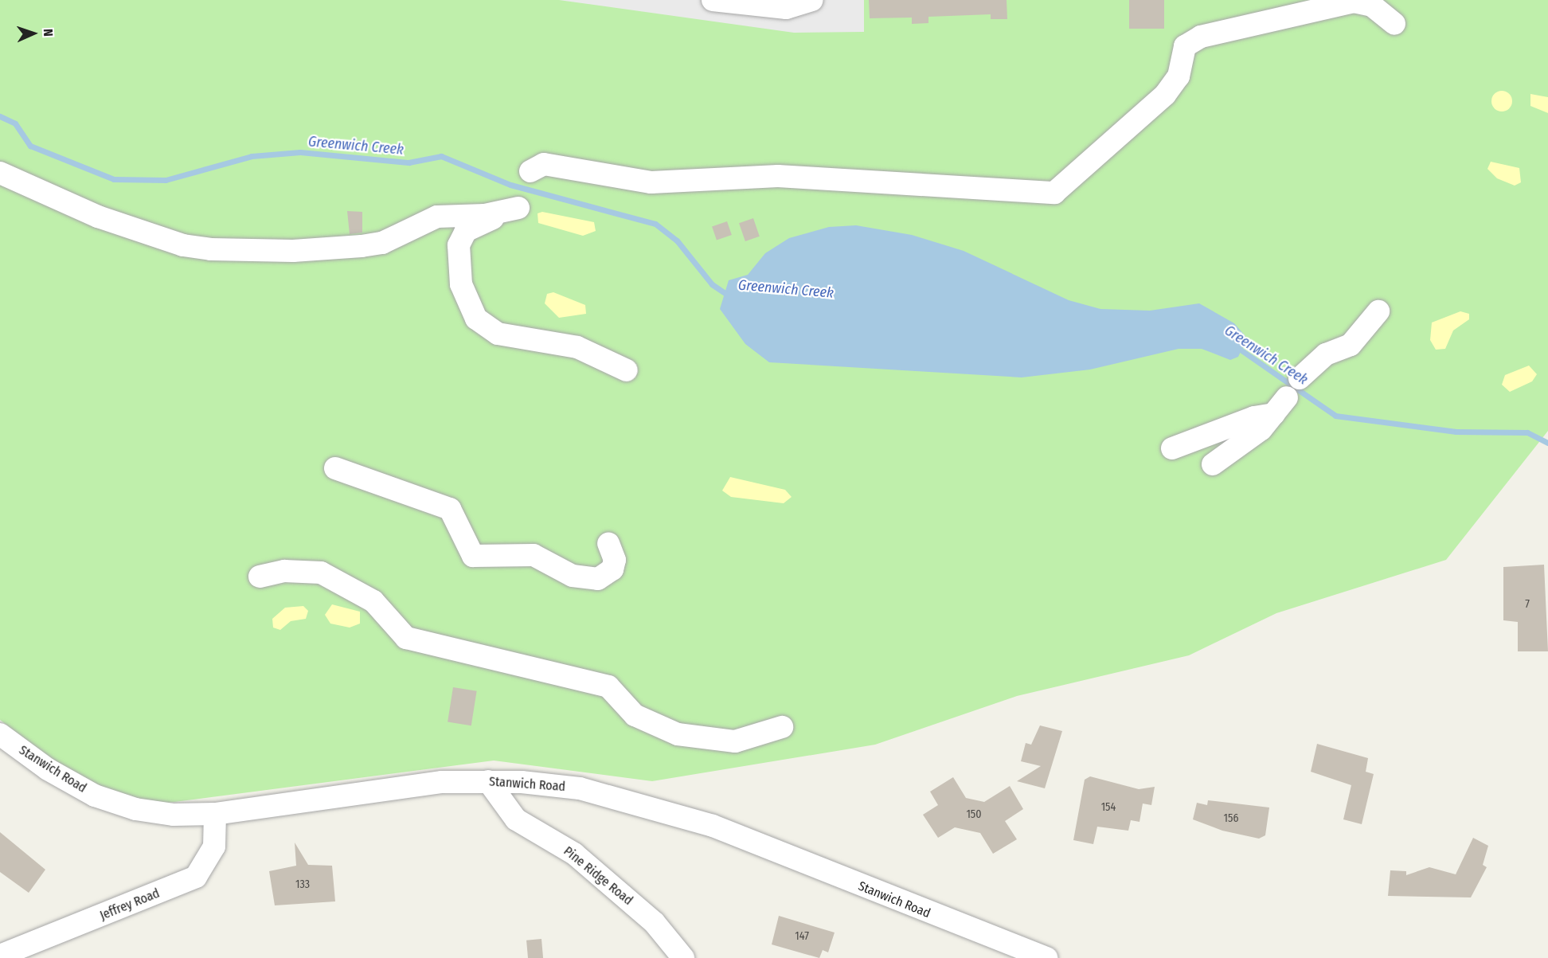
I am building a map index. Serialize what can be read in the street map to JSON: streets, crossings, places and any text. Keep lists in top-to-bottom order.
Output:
{
  "streets": {
    "street": ["Stanwich Road", "Pine Ridge Road", "Jeffrey Road"]
  },
  "crossings": [
    ["Stanwich Road", "Pine Ridge Road"],
    ["Stanwich Road", "Jeffrey Road"]
  ],
  "water": ["Greenwich Creek"],
  "house_numbers": [
    "7",
    "154",
    "150",
    "156",
    "133",
    "147"
  ],
  "north": "right"
}
